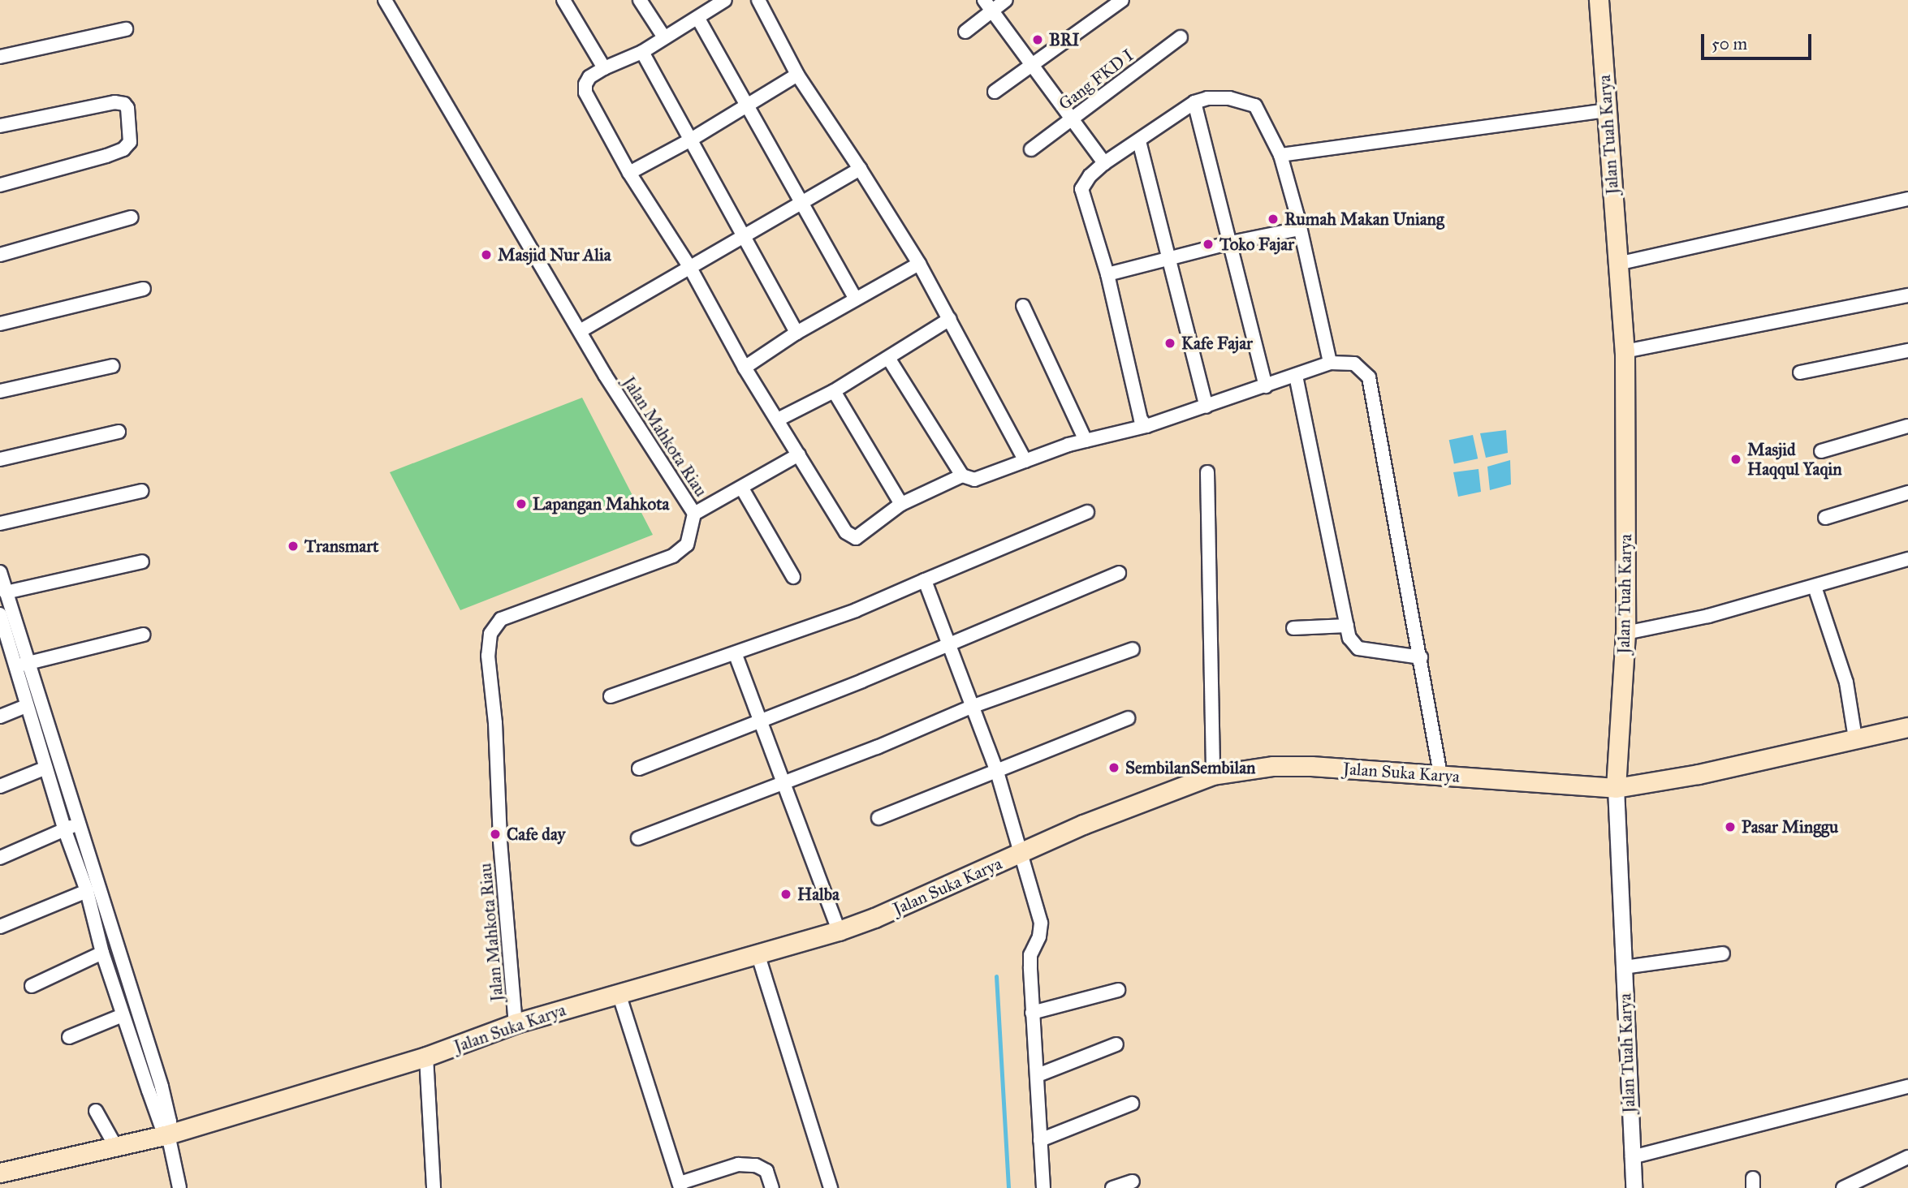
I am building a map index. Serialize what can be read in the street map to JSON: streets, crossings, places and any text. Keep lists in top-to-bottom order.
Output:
{
  "streets": {
    "main road": ["Jalan Tuah Karya", "Jalan Suka Karya"],
    "street": ["Gang FKD I", "Jalan Mahkota Riau"]
  },
  "crossings": [
    ["Jalan Tuah Karya", "Jalan Suka Karya"],
    ["Jalan Mahkota Riau", "Jalan Suka Karya"]
  ],
  "places": [
    "BRI",
    "Rumah Makan Uniang",
    "Toko Fajar",
    "Masjid Nur Alia",
    "Kafe Fajar",
    "Masjid Haqqul Yaqin",
    "Lapangan Mahkota",
    "Transmart",
    "SembilanSembilan",
    "Pasar Minggu",
    "Cafe day",
    "Halba"
  ],
  "scale_bar": "50 m"
}
